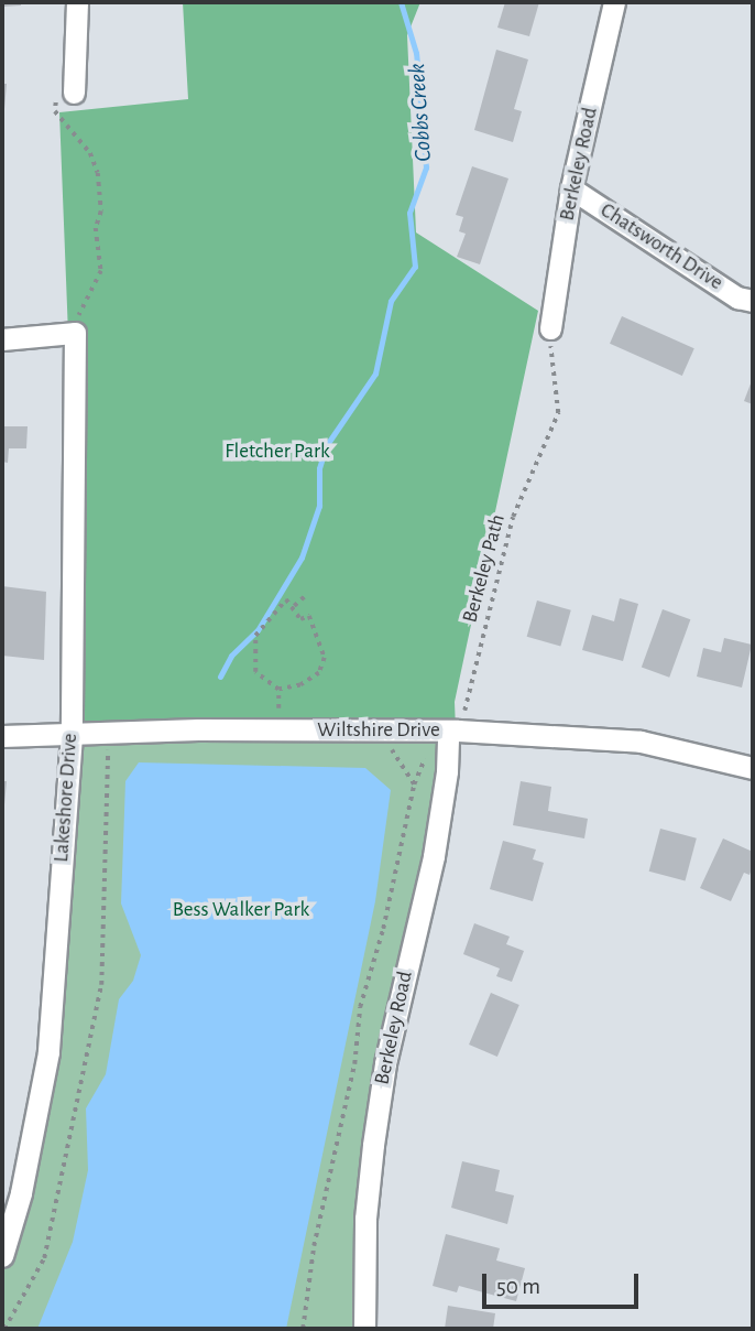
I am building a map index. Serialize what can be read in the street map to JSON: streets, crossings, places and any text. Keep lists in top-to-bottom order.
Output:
{
  "streets": {
    "street": [
      "Berkeley Road",
      "Chatsworth Drive",
      "Wiltshire Drive",
      "Lakeshore Drive"
    ],
    "path": ["Berkeley Path"]
  },
  "crossings": [
    ["Berkeley Road", "Chatsworth Drive"],
    ["Berkeley Road", "Berkeley Path"],
    ["Berkeley Road", "Wiltshire Drive"],
    ["Berkeley Path", "Wiltshire Drive"],
    ["Wiltshire Drive", "Lakeshore Drive"]
  ],
  "water": ["Cobbs Creek"],
  "parks": ["Fletcher Park", "Bess Walker Park"],
  "scale_bar": "50 m"
}
